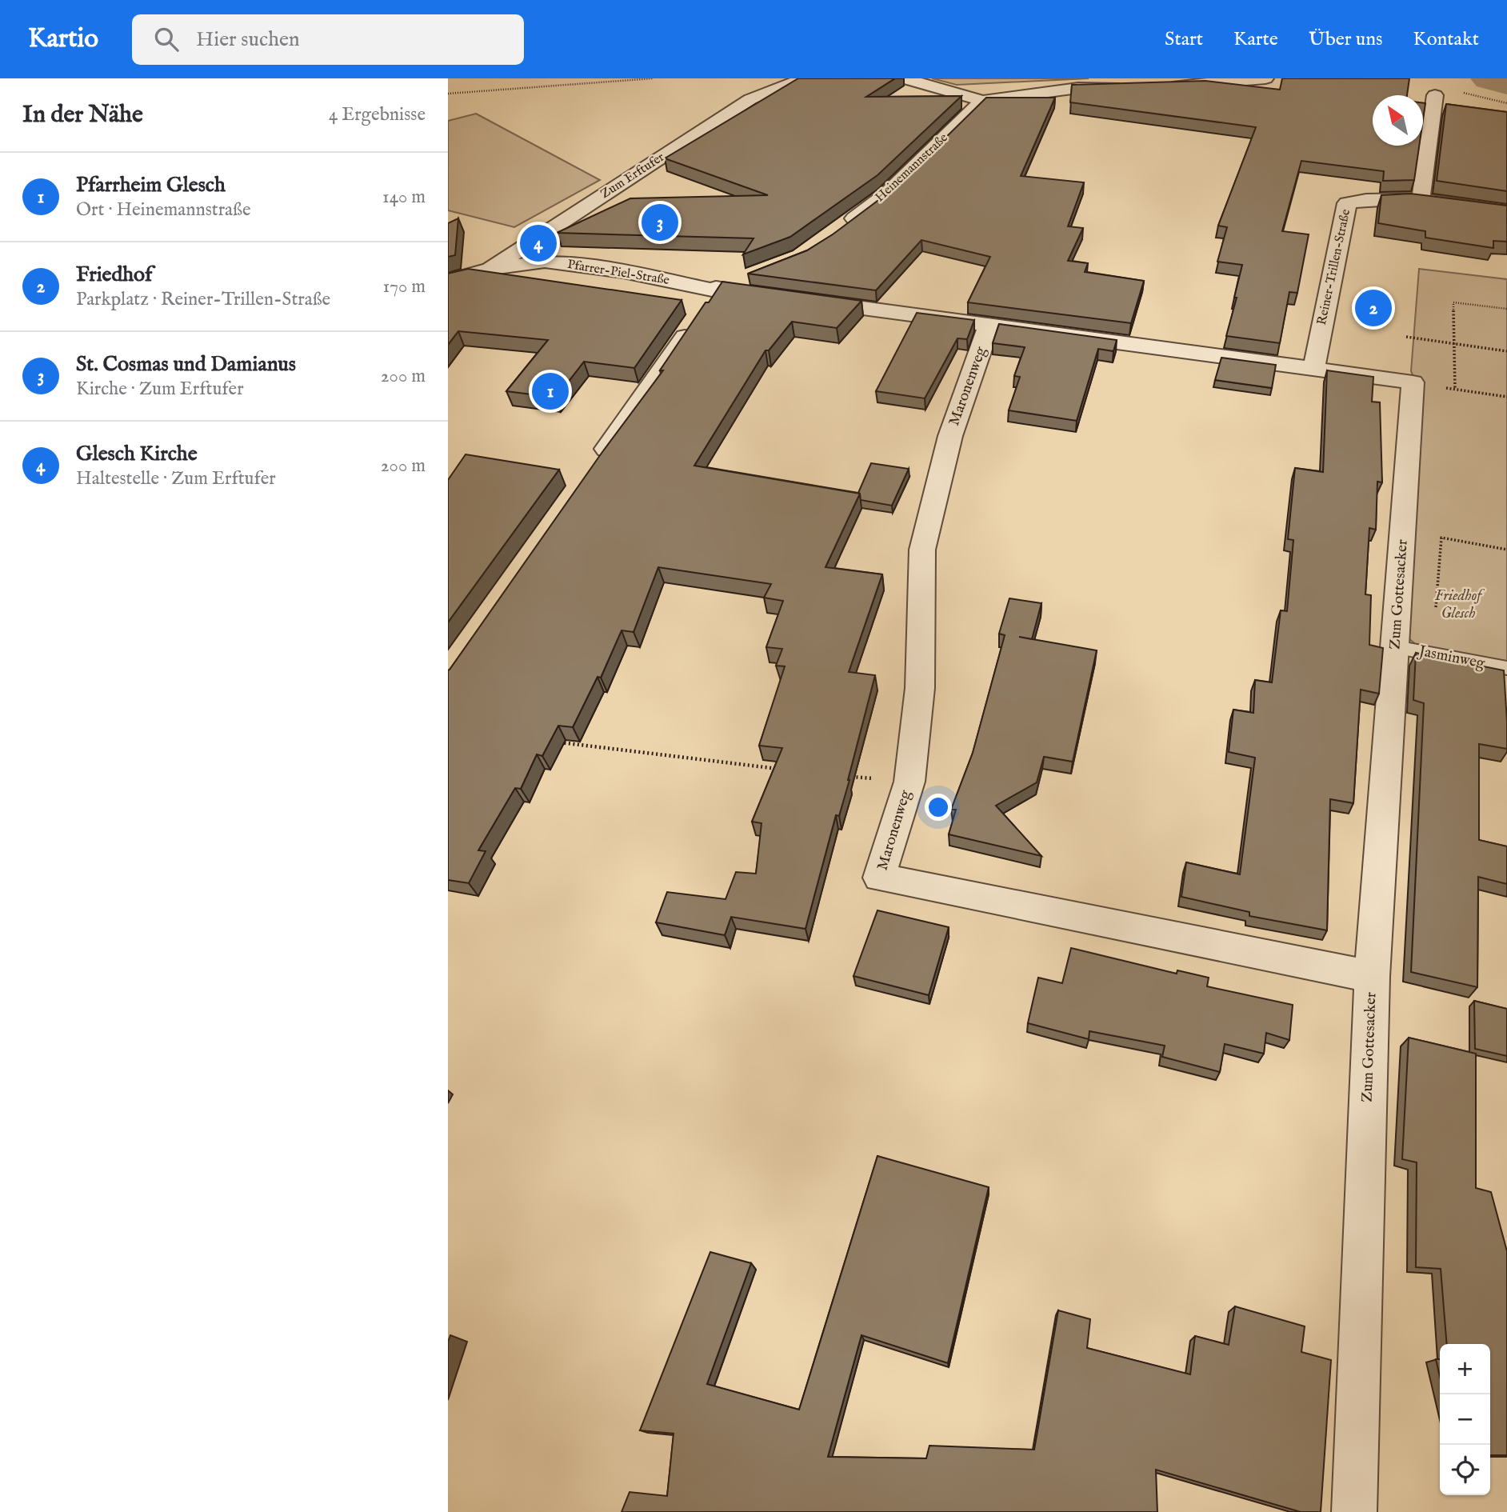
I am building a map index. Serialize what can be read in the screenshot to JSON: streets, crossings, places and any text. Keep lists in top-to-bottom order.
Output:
{
  "streets": {
    "street": [
      "Heinemannstraße",
      "Zum Erftufer",
      "Reiner-Trillen-Straße",
      "Pfarrer-Piel-Straße",
      "Maronenweg",
      "Zum Gottesacker"
    ],
    "lane": ["Jasminweg"]
  },
  "crossings": [
    ["Zum Erftufer", "Pfarrer-Piel-Straße"],
    ["Maronenweg", "Zum Gottesacker"],
    ["Zum Gottesacker", "Jasminweg"]
  ],
  "parks": ["Friedhof Glesch"],
  "north": "top left",
  "page": {
    "header": "Kartio",
    "search": "Hier suchen",
    "nav": [
      "Start",
      "Karte",
      "Über uns",
      "Kontakt"
    ],
    "heading": ["In der Nähe", "4 Ergebnisse"],
    "list": [
      {
        "mark": "1",
        "name": "Pfarrheim Glesch",
        "note": "Ort · Heinemannstraße",
        "value": "140 m"
      },
      {
        "mark": "2",
        "name": "Friedhof",
        "note": "Parkplatz · Reiner-Trillen-Straße",
        "value": "170 m"
      },
      {
        "mark": "3",
        "name": "St. Cosmas und Damianus",
        "note": "Kirche · Zum Erftufer",
        "value": "200 m"
      },
      {
        "mark": "4",
        "name": "Glesch Kirche",
        "note": "Haltestelle · Zum Erftufer",
        "value": "200 m"
      }
    ],
    "pins": [
      "3",
      "4",
      "2",
      "1"
    ],
    "map_buttons": ["+", "−"]
  }
}
